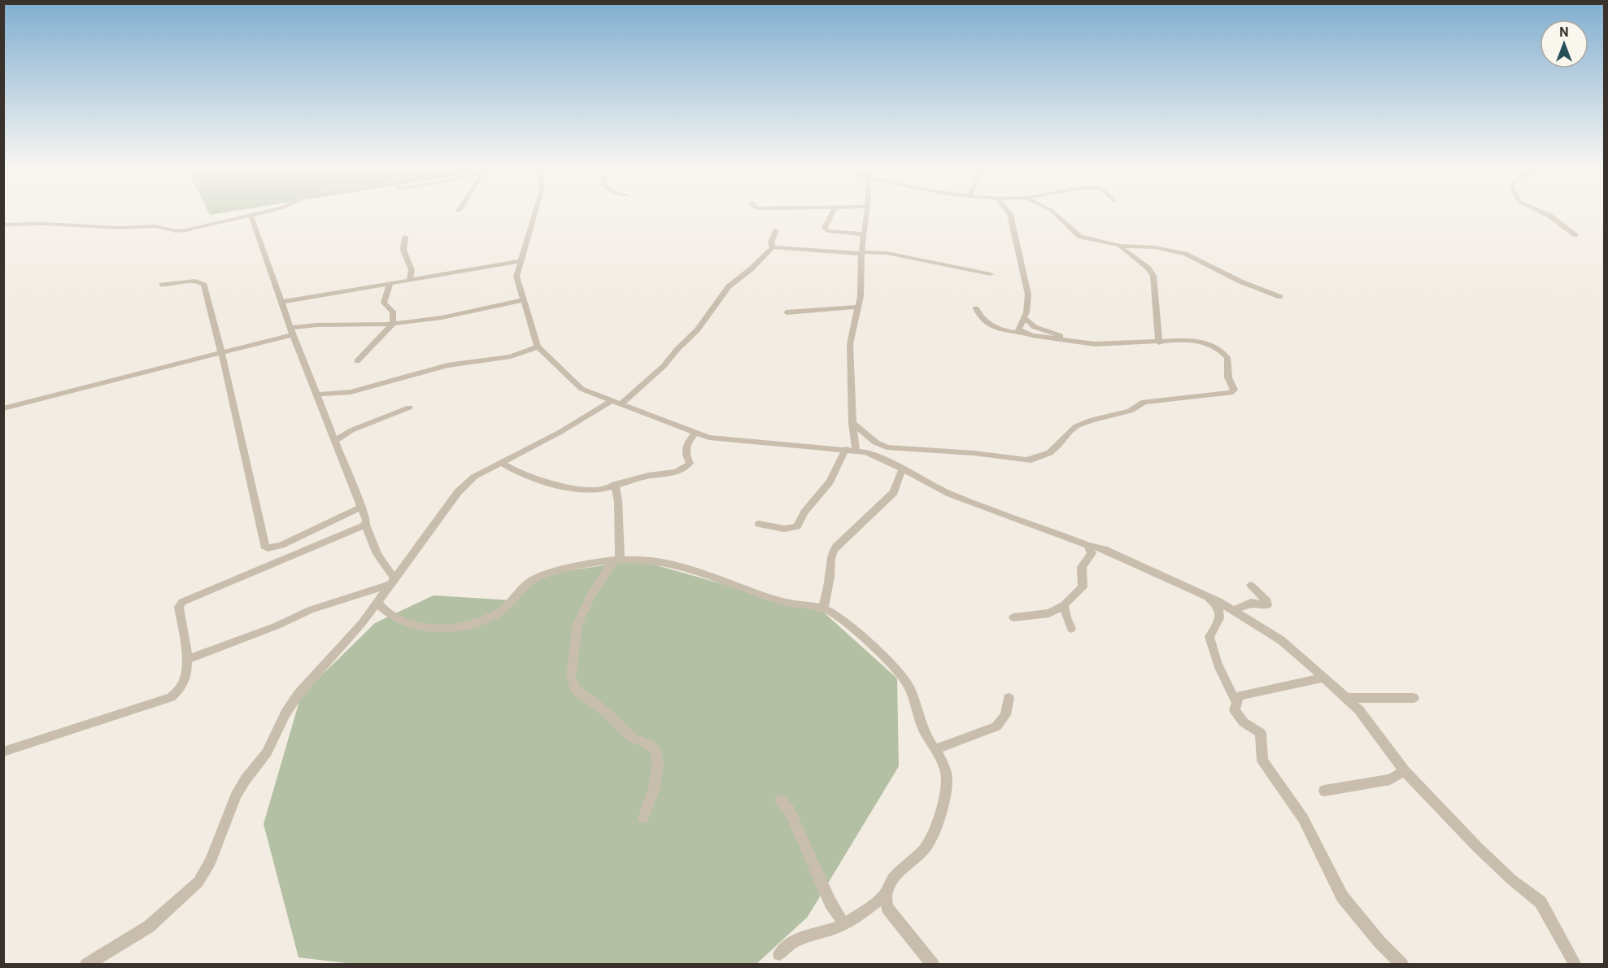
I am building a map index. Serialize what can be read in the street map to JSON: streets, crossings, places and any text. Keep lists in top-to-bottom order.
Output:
{
  "north": "top"
}
